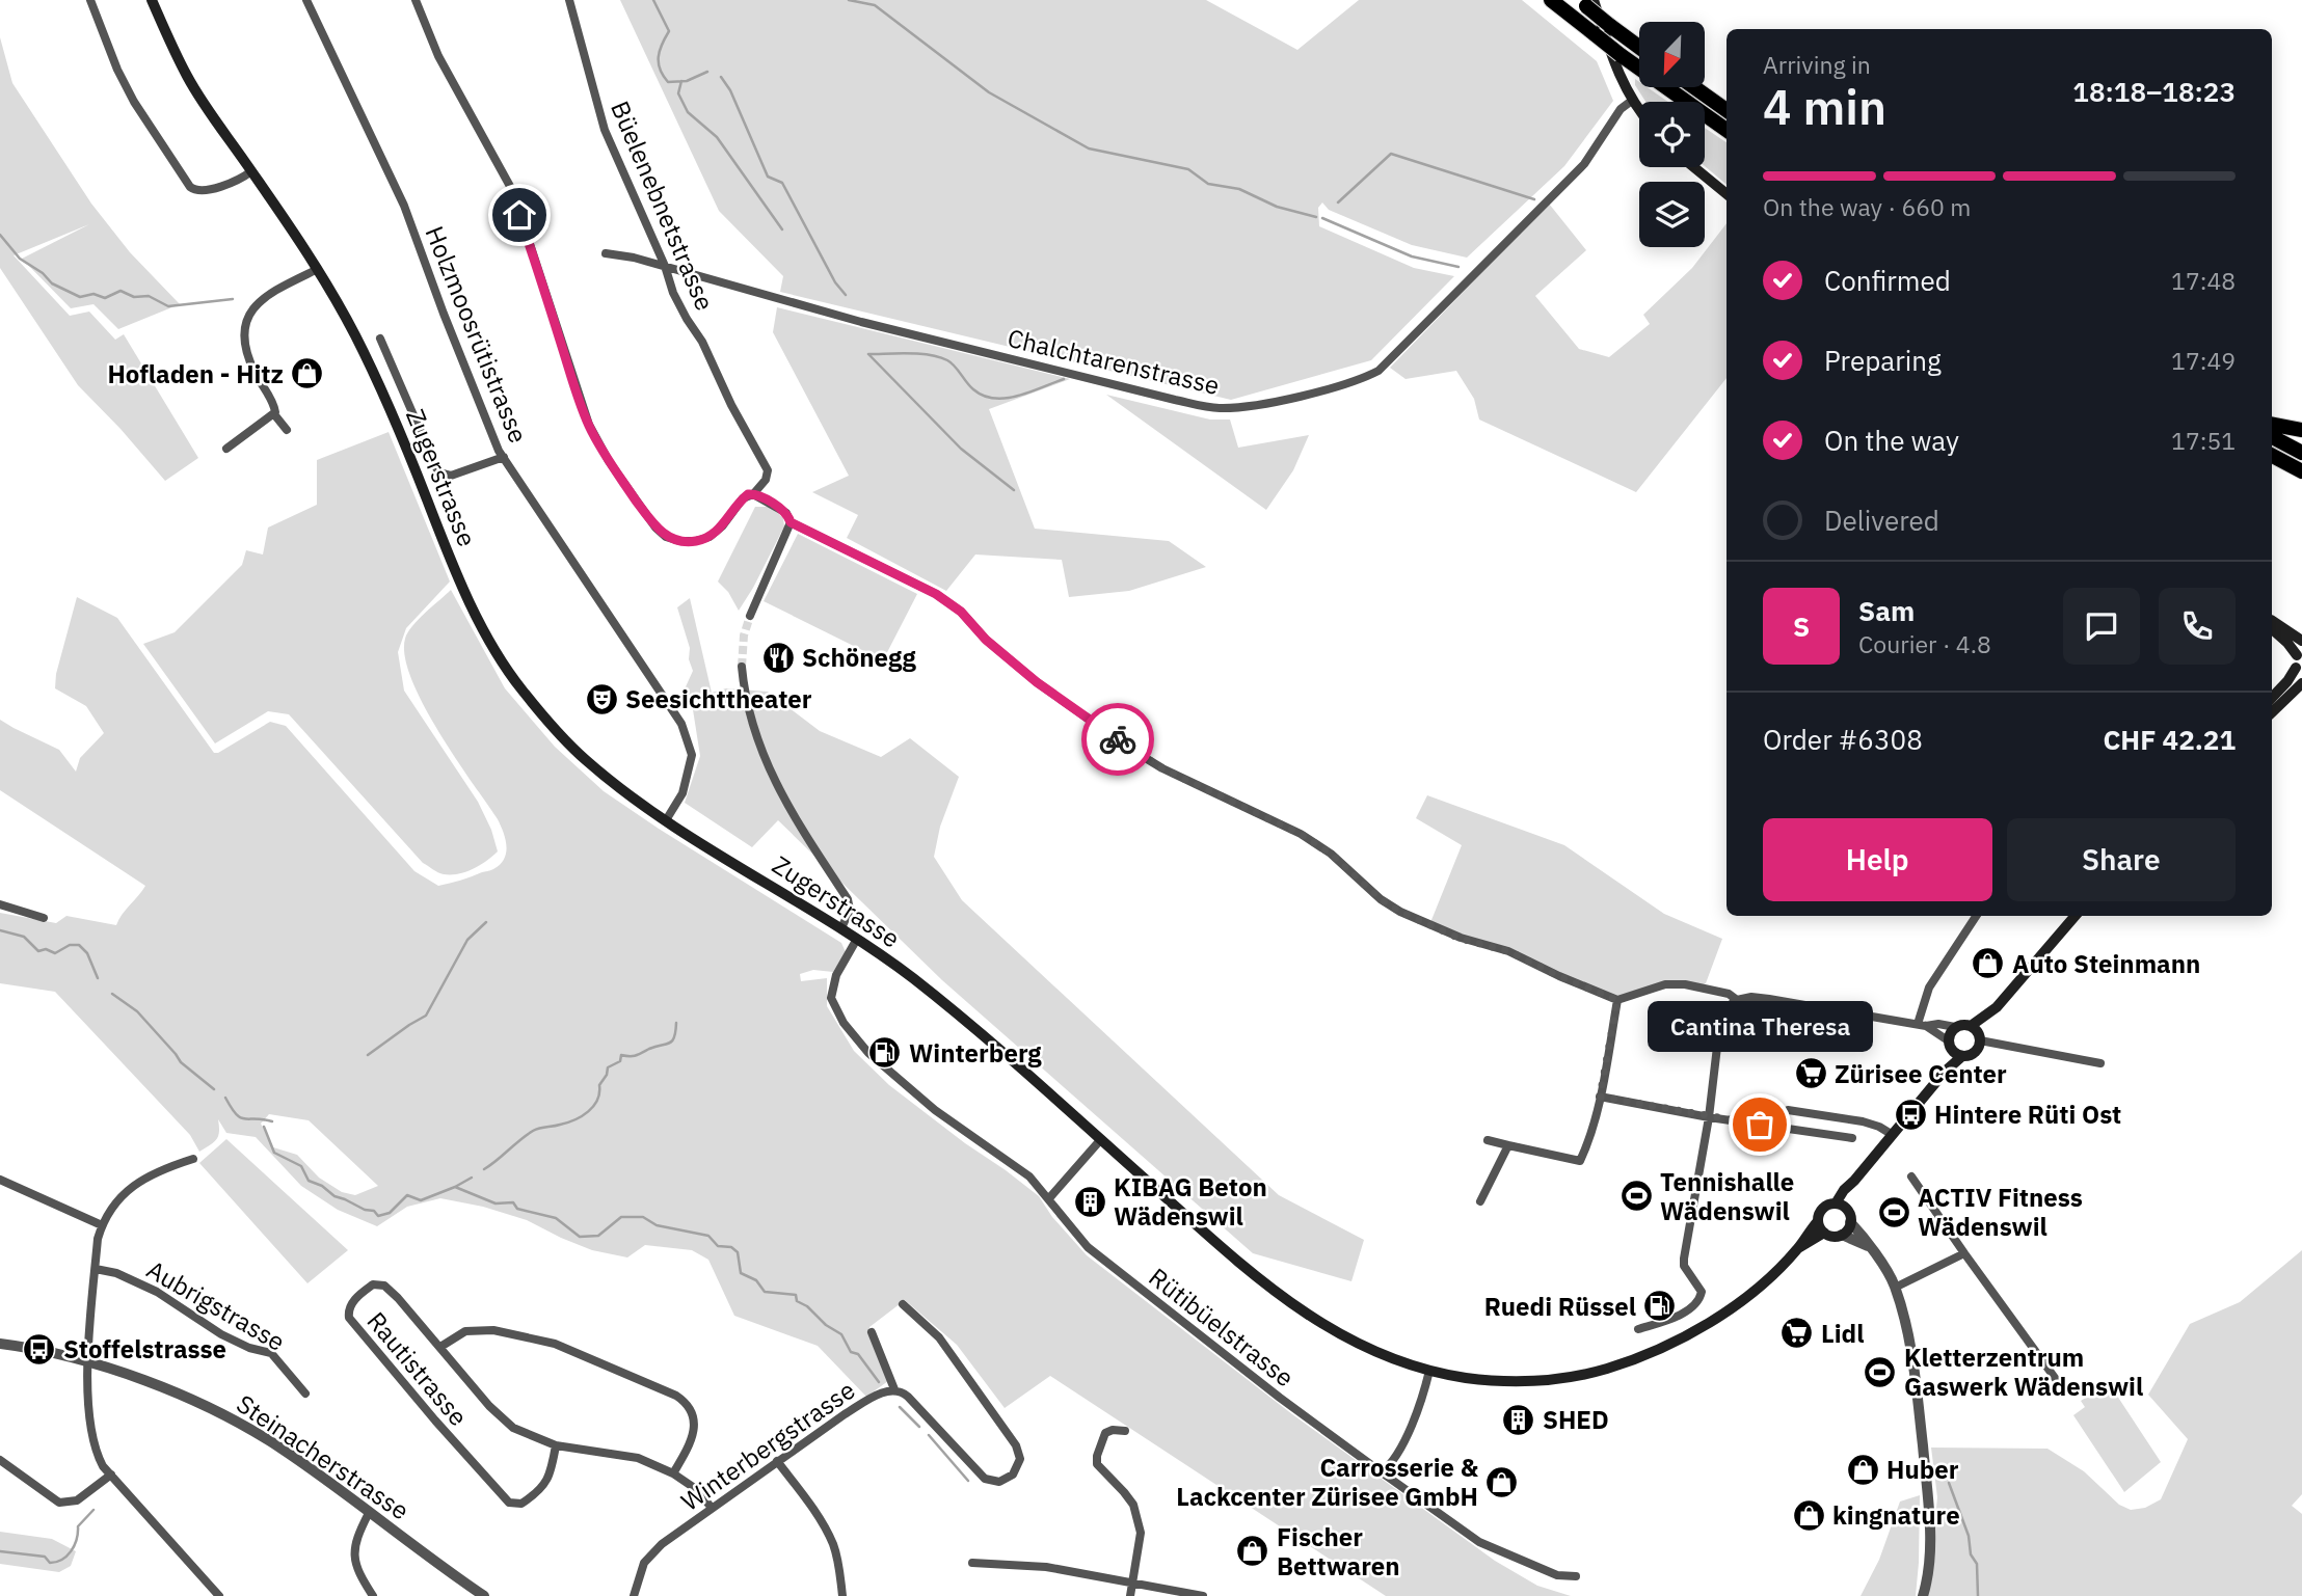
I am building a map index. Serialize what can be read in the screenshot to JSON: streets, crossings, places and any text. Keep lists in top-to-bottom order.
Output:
{
  "streets": {
    "main road": ["Zugerstrasse"],
    "street": [
      "Büelenebnetstrasse",
      "Holzmoosrütistrasse",
      "Chalchtarenstrasse",
      "Aubrigstrasse",
      "Rütibüelstrasse",
      "Rautistrasse",
      "Winterbergstrasse",
      "Steinacherstrasse"
    ]
  },
  "crossings": [
    ["Büelenebnetstrasse", "Chalchtarenstrasse"],
    ["Holzmoosrütistrasse", "Zugerstrasse"],
    ["Zugerstrasse", "Rütibüelstrasse"]
  ],
  "places": {
    "shop": [
      "Hofladen - Hitz",
      "Auto Steinmann",
      "Huber",
      "Carrosserie & Lackcenter Zürisee GmbH",
      "kingnature",
      "Fischer Bettwaren"
    ],
    "restaurant": ["Schönegg"],
    "theatre": ["Seesichttheater"],
    "fuel station": ["Winterberg", "Ruedi Rüssel"],
    "supermarket": ["Zürisee Center", "Lidl"],
    "bus stop": ["Hintere Rüti Ost", "Stoffelstrasse"],
    "other": ["Cantina Theresa"],
    "sports": ["Tennishalle Wädenswil", "ACTIV Fitness Wädenswil", "Kletterzentrum Gaswerk Wädenswil"],
    "building": ["KIBAG Beton Wädenswil", "SHED"]
  },
  "north": "bottom left",
  "page": {
    "heading": ["4 min", "Arriving in", "18:18–18:23"],
    "panel": [
      "Sam",
      "Courier · 4.8",
      "Order #6308",
      "CHF 42.21"
    ],
    "bar": "On the way · 660 m",
    "list": [
      ["Confirmed", "17:48"],
      ["Preparing", "17:49"],
      ["On the way", "17:51"],
      "Delivered"
    ],
    "round": "S",
    "buttons": ["Help", "Share"],
    "bubble": "Cantina Theresa"
  }
}
